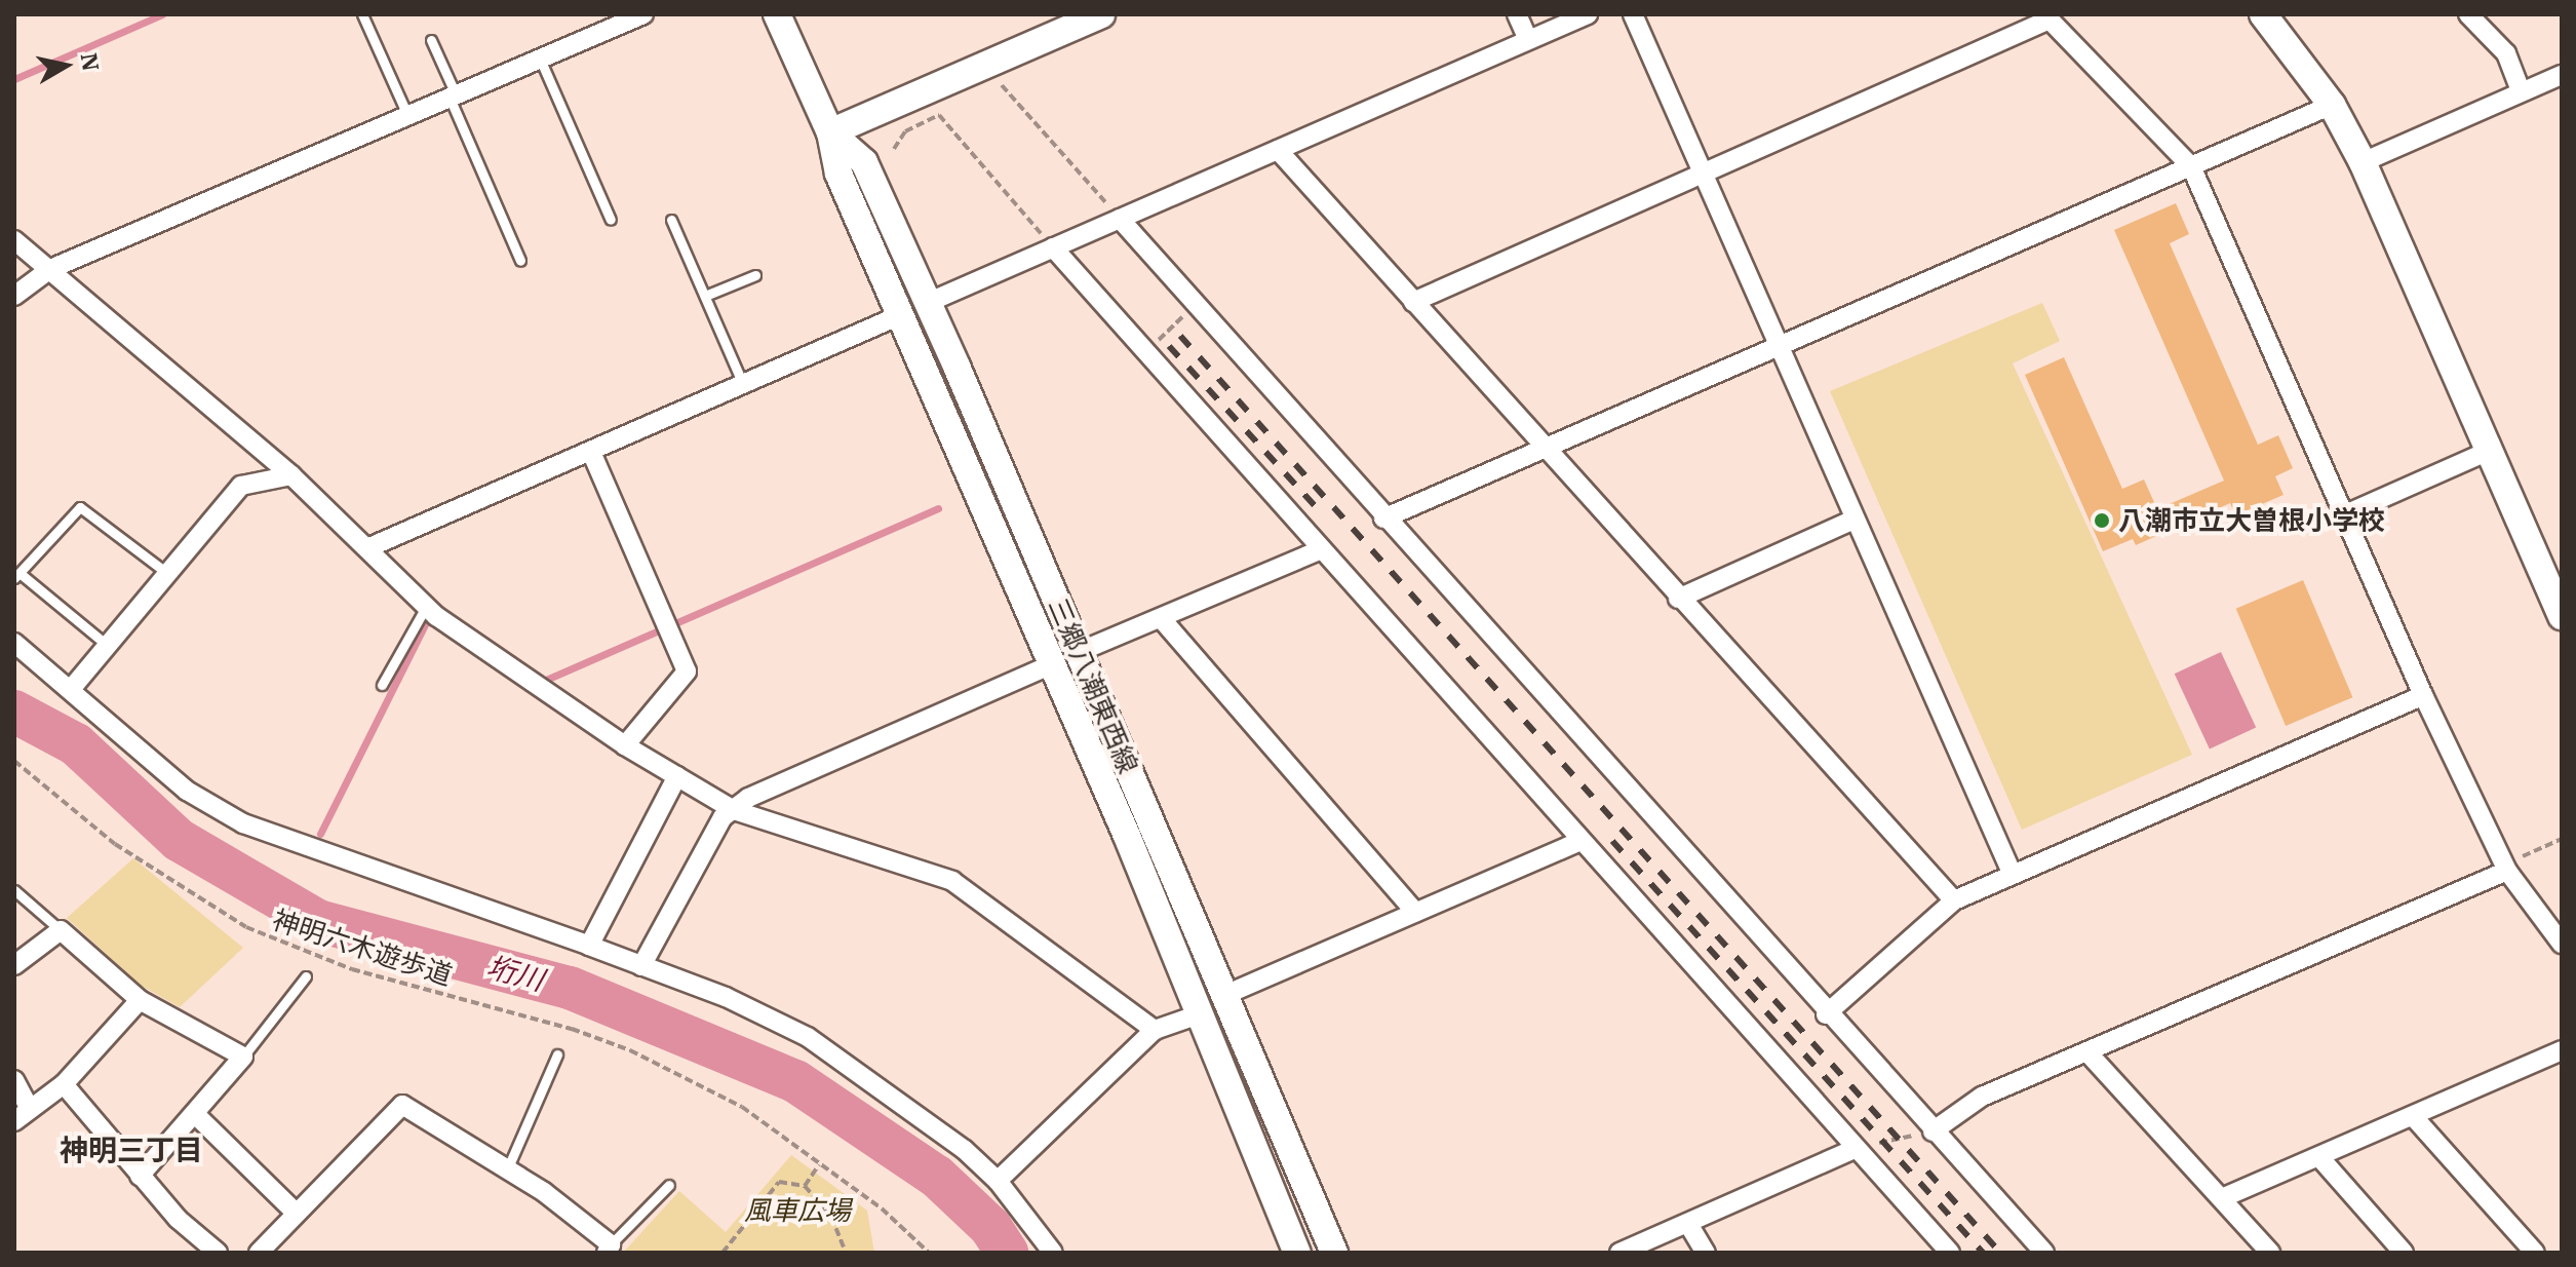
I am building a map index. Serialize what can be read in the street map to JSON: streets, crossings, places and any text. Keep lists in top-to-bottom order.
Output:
{
  "streets": {
    "street": ["三郷八潮東西線"],
    "path": ["神明六木遊歩道"]
  },
  "districts": ["神明三丁目"],
  "water": ["垳川"],
  "parks": ["風車広場"],
  "places": ["八潮市立大曽根小学校"],
  "north": "right"
}
